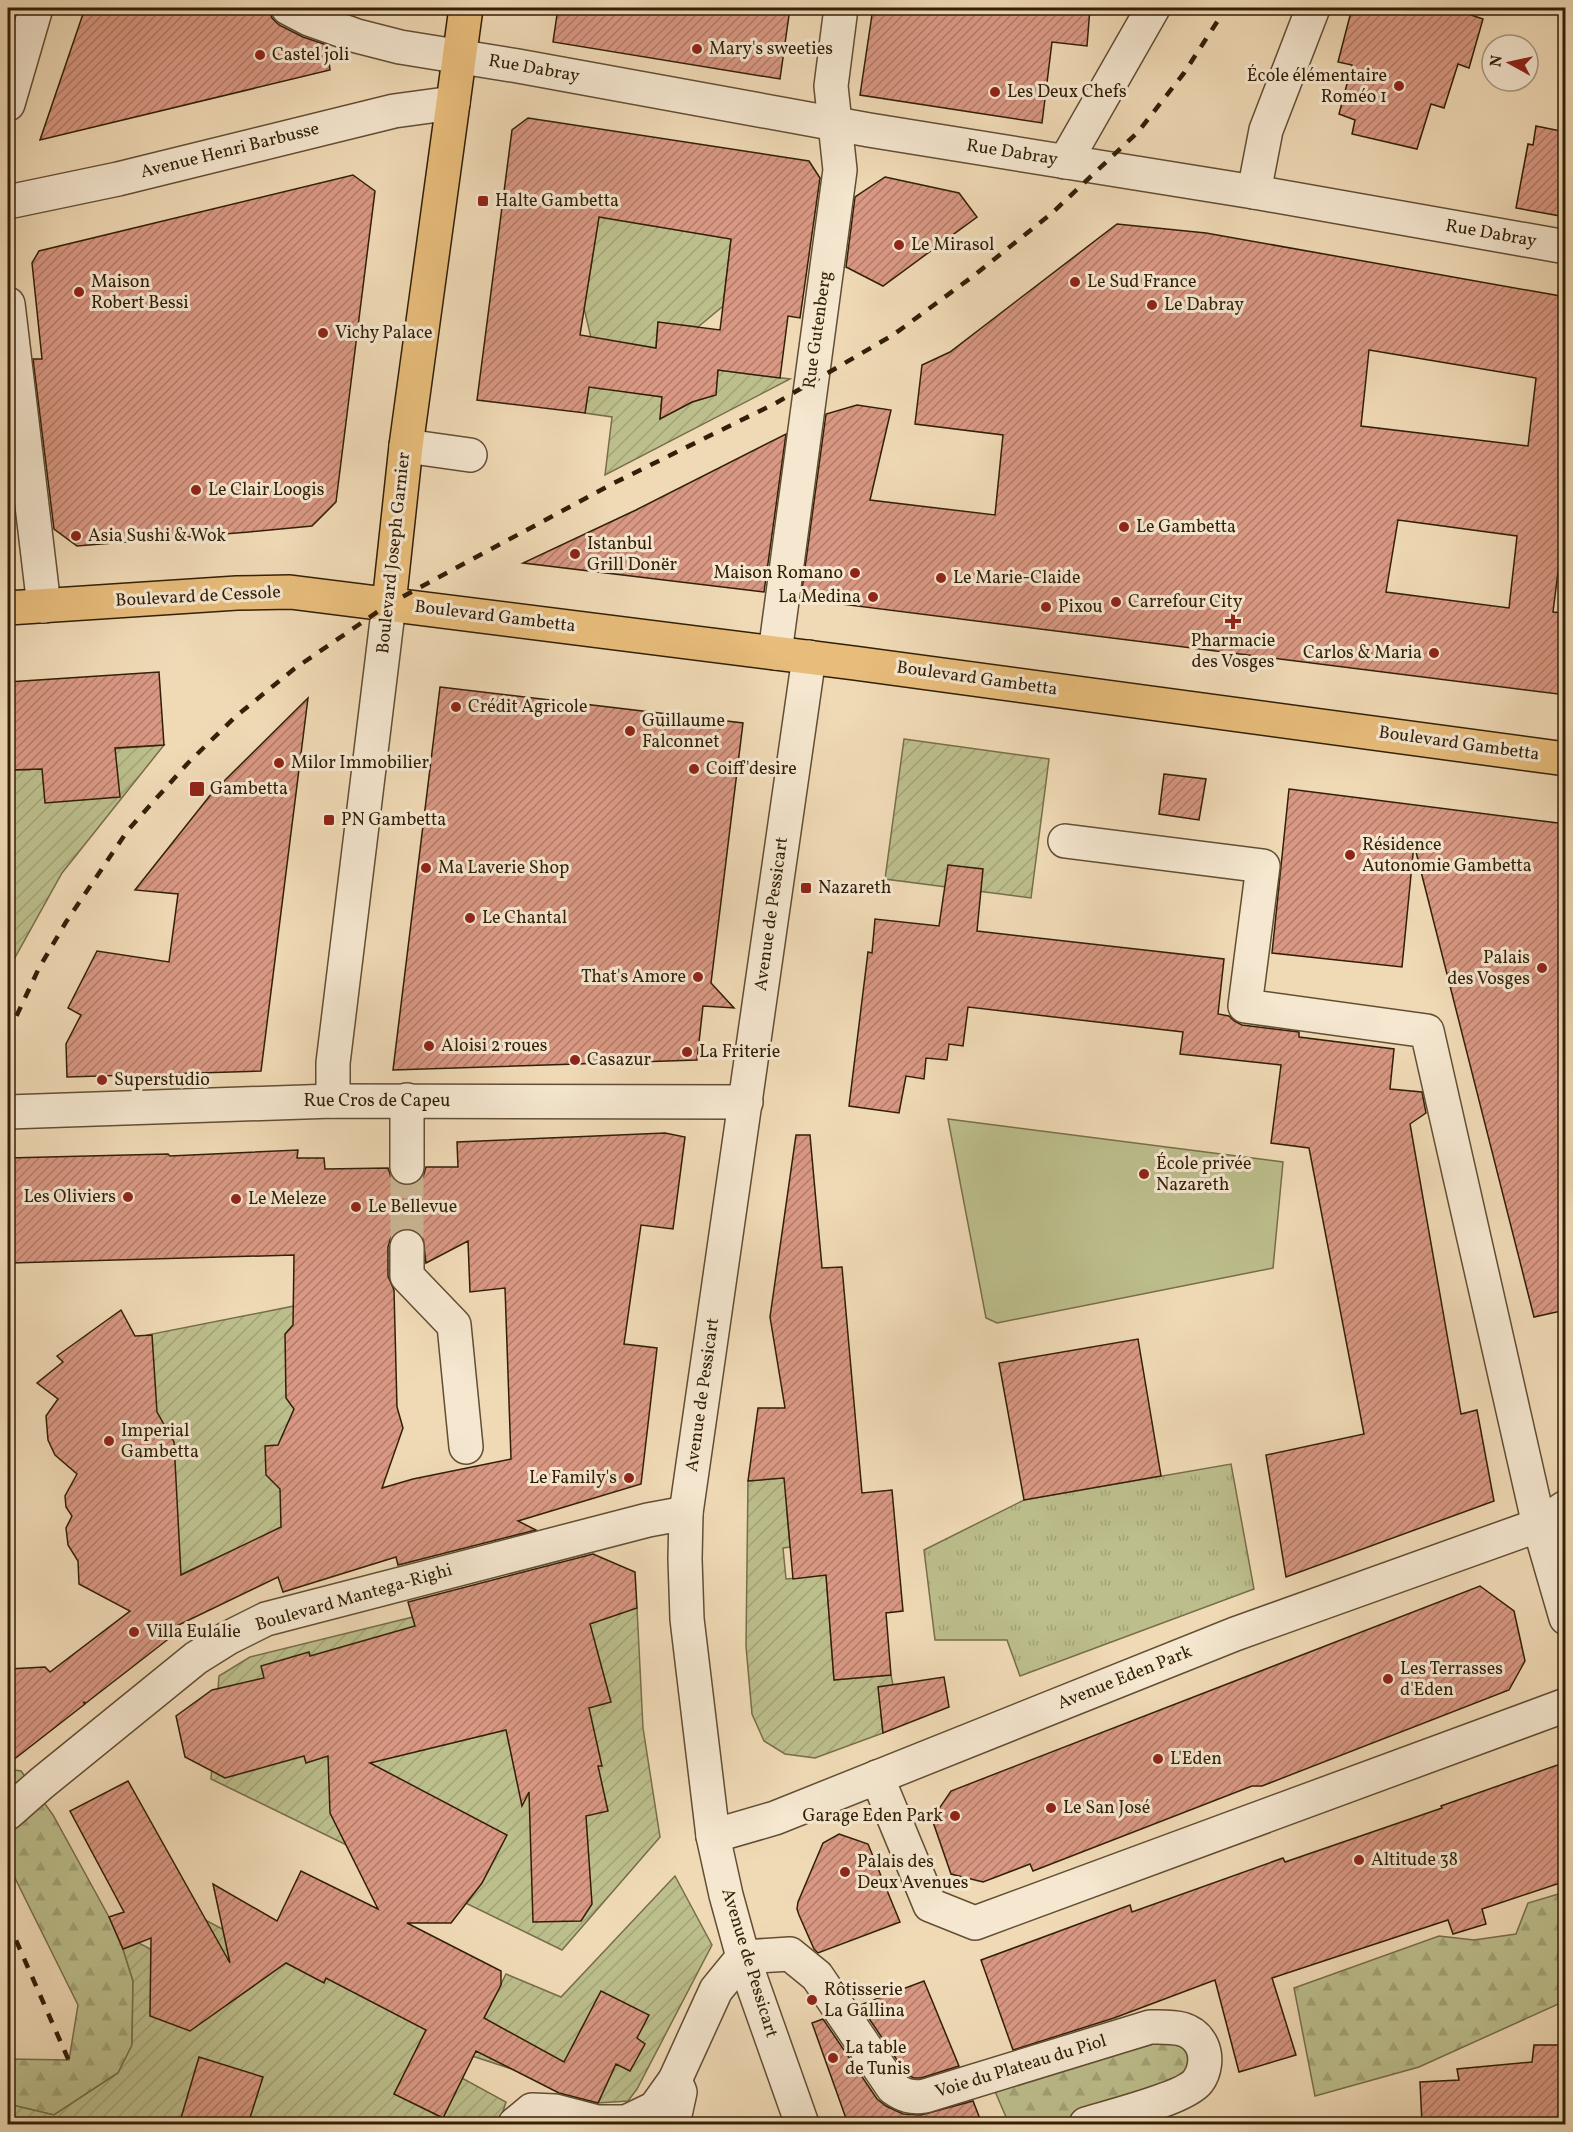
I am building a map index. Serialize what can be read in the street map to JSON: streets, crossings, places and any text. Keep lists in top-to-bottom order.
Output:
{
  "streets": {
    "main road": ["Boulevard Joseph Garnier", "Boulevard de Cessole", "Boulevard Gambetta"],
    "street": [
      "Rue Dabray",
      "Avenue Henri Barbusse",
      "Rue Gutenberg",
      "Avenue de Pessicart",
      "Rue Cros de Capeu",
      "Boulevard Mantega-Righi",
      "Avenue Eden Park",
      "Voie du Plateau du Piol"
    ]
  },
  "crossings": [
    ["Rue Dabray", "Rue Gutenberg"],
    ["Rue Dabray", "Boulevard Joseph Garnier"],
    ["Avenue Henri Barbusse", "Boulevard Joseph Garnier"],
    ["Rue Gutenberg", "Boulevard Gambetta"],
    ["Boulevard Joseph Garnier", "Boulevard de Cessole"],
    ["Boulevard Joseph Garnier", "Boulevard Gambetta"],
    ["Boulevard Joseph Garnier", "Rue Cros de Capeu"],
    ["Boulevard de Cessole", "Boulevard Gambetta"],
    ["Boulevard Gambetta", "Avenue de Pessicart"],
    ["Avenue de Pessicart", "Rue Cros de Capeu"],
    ["Avenue de Pessicart", "Boulevard Mantega-Righi"],
    ["Avenue de Pessicart", "Avenue Eden Park"],
    ["Avenue de Pessicart", "Voie du Plateau du Piol"]
  ],
  "places": {
    "other": [
      "Mary's sweeties",
      "Castel joli",
      "École élémentaire Roméo 1",
      "Les Deux Chefs",
      "Le Mirasol",
      "Le Sud France",
      "Maison Robert Bessi",
      "Le Dabray",
      "Vichy Palace",
      "Le Clair Loogis",
      "Le Gambetta",
      "Asia Sushi & Wok",
      "Istanbul Grill Donër",
      "Maison Romano",
      "Le Marie-Claide",
      "La Medina",
      "Carrefour City",
      "Pixou",
      "Carlos & Maria",
      "Crédit Agricole",
      "Guillaume Falconnet",
      "Milor Immobilier",
      "Coiff'desire",
      "Résidence Autonomie Gambetta",
      "Ma Laverie Shop",
      "Le Chantal",
      "Palais des Vosges",
      "That's Amore",
      "Aloisi 2 roues",
      "La Friterie",
      "Casazur",
      "Superstudio",
      "École privée Nazareth",
      "Les Oliviers",
      "Le Meleze",
      "Le Bellevue",
      "Imperial Gambetta",
      "Le Family's",
      "Villa Eulalie",
      "Les Terrasses d'Eden",
      "L'Eden",
      "Le San José",
      "Garage Eden Park",
      "Altitude 38",
      "Palais des Deux Avenues",
      "Rôtisserie La Gallina",
      "La table de Tunis"
    ],
    "transit": [
      "Halte Gambetta",
      "Gambetta",
      "PN Gambetta",
      "Nazareth"
    ],
    "health": ["Pharmacie des Vosges"]
  },
  "north": "left"
}
